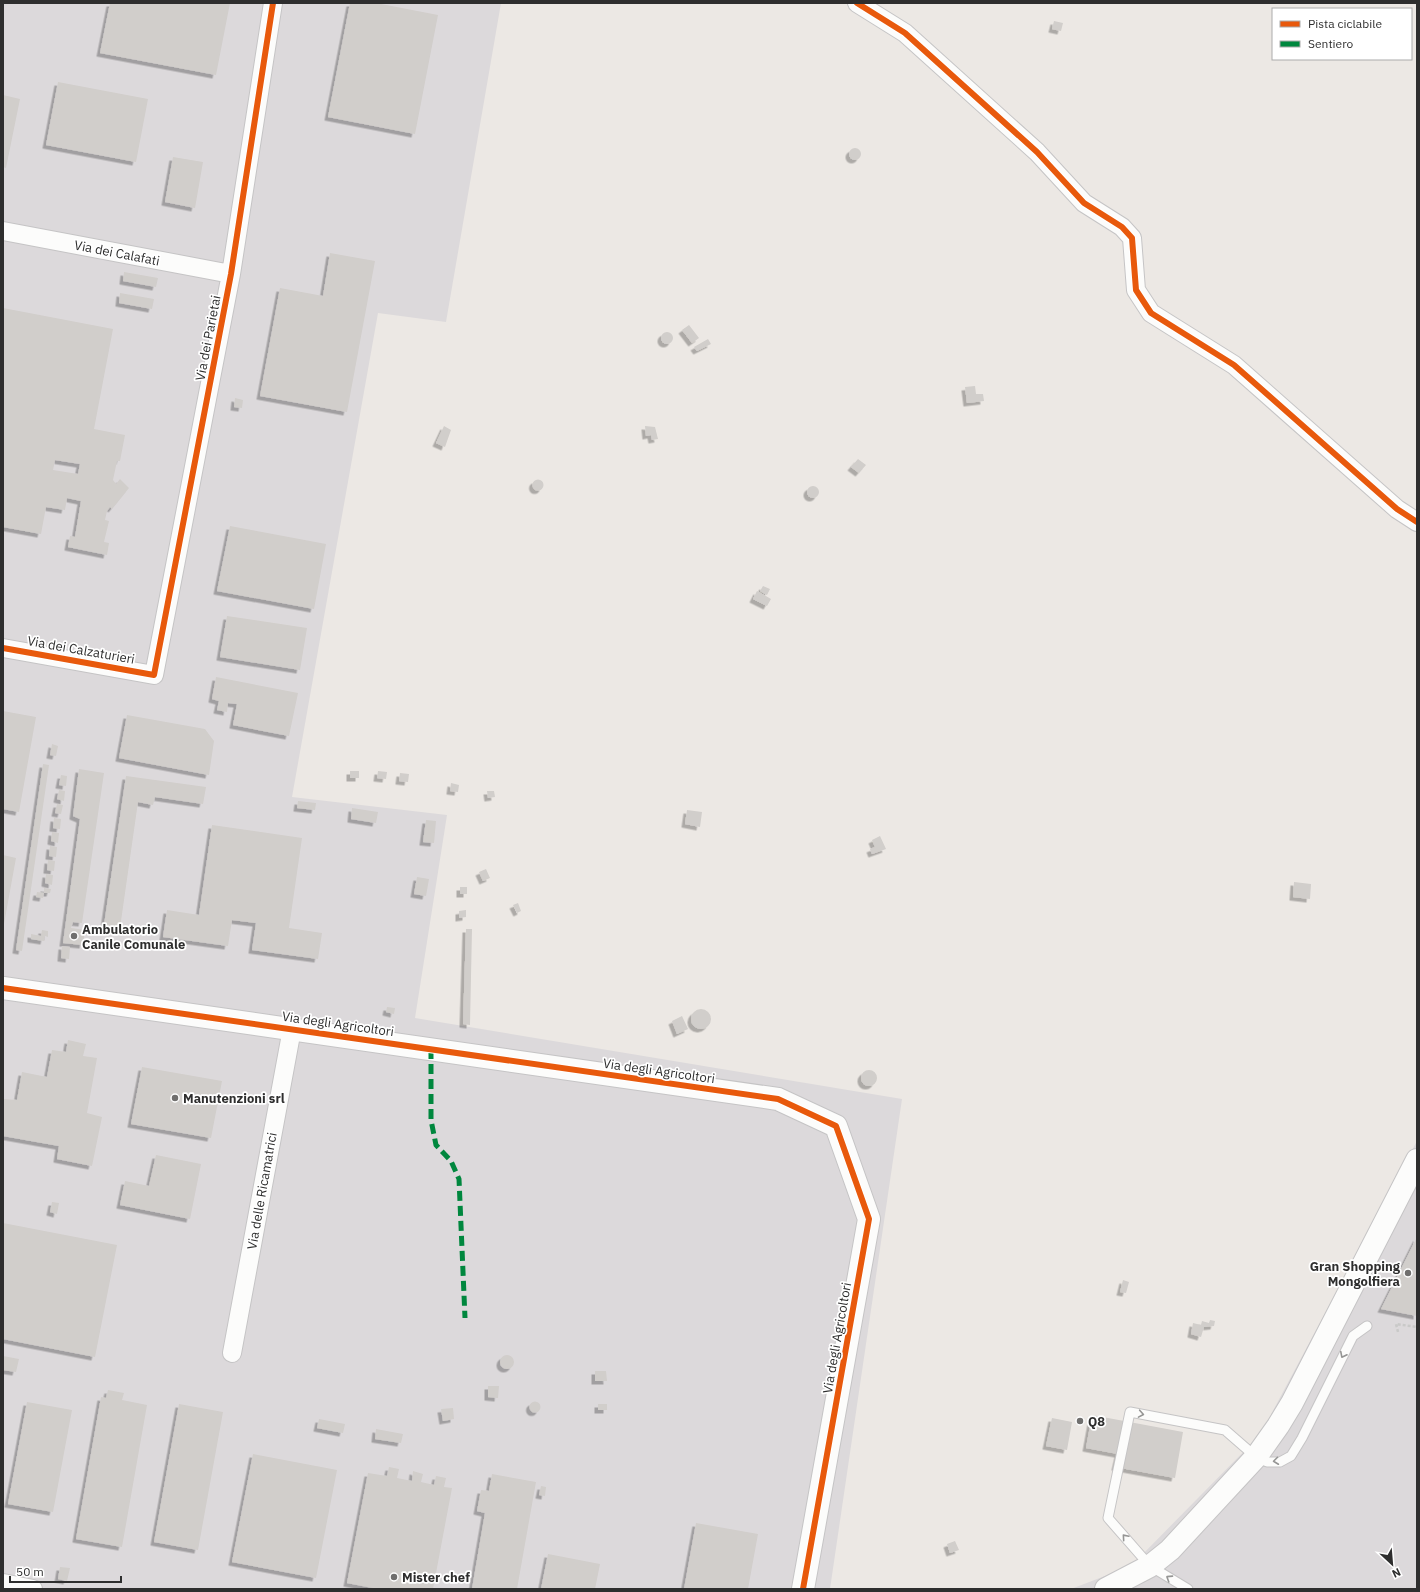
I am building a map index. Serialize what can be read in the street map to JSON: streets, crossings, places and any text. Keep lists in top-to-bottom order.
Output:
{
  "streets": {
    "street": [
      "Via dei Calafati",
      "Via dei Parietai",
      "Via dei Calzaturieri",
      "Via degli Agricoltori",
      "Via delle Ricamatrici"
    ]
  },
  "crossings": [
    ["Via dei Calafati", "Via dei Parietai"],
    ["Via dei Parietai", "Via dei Calzaturieri"],
    ["Via degli Agricoltori", "Via delle Ricamatrici"]
  ],
  "places": [
    "Ambulatorio Canile Comunale",
    "Manutenzioni srl",
    "Gran Shopping Mongolfiera",
    "Q8",
    "Mister chef"
  ],
  "legend": ["Pista ciclabile", "Sentiero"],
  "scale_bar": "50 m",
  "north": "bottom right"
}
